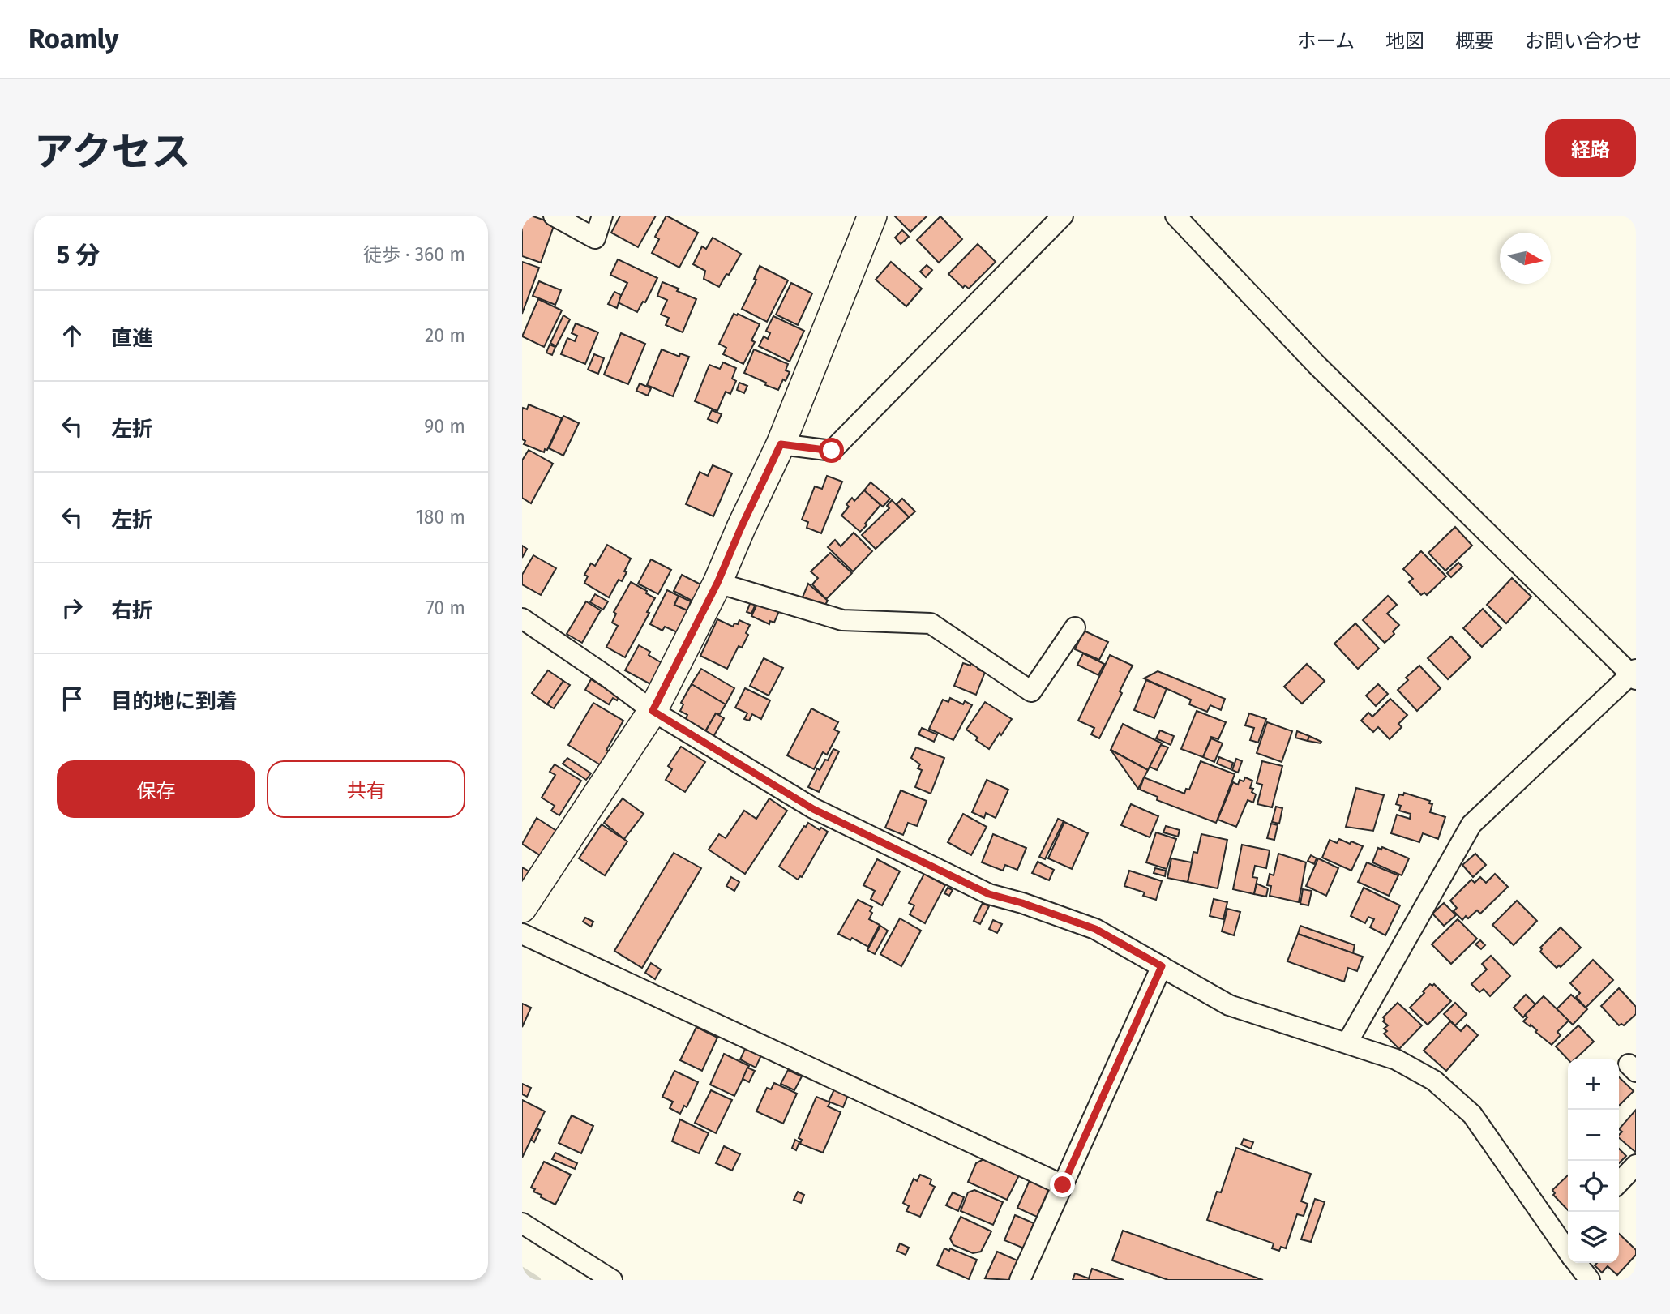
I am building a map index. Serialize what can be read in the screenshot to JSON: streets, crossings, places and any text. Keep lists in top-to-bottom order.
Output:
{
  "north": "right",
  "page": {
    "header": "Roamly",
    "nav": [
      "ホーム",
      "地図",
      "概要",
      "お問い合わせ"
    ],
    "title": "アクセス",
    "buttons": [
      "経路",
      ["保存", "共有"]
    ],
    "heading": ["5 分", "徒歩 · 360 m"],
    "list": [
      ["直進", "20 m"],
      ["左折", "90 m"],
      ["左折", "180 m"],
      ["右折", "70 m"],
      "目的地に到着"
    ],
    "map_buttons": ["+", "−"]
  }
}
